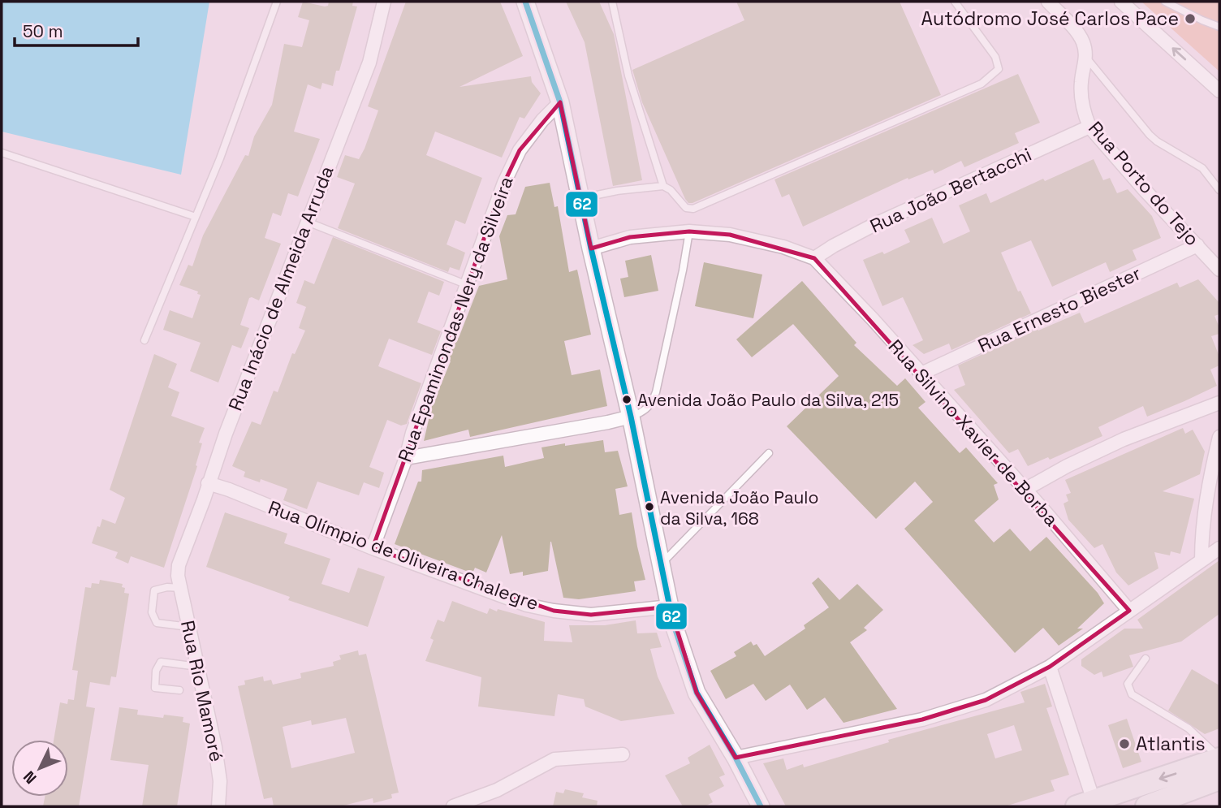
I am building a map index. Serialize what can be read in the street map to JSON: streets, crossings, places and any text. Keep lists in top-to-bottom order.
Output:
{
  "streets": {
    "street": [
      "Rua Porto do Tejo",
      "Rua João Bertacchi",
      "Rua Inácio de Almeida Arruda",
      "Rua Ernesto Biester",
      "Rua Epaminondas Nery da Silveira",
      "Rua Silvino Xavier de Borba",
      "Rua Olímpio de Oliveira Chalegre",
      "Rua Rio Mamoré"
    ]
  },
  "crossings": [
    ["Rua Porto do Tejo", "Rua João Bertacchi"],
    ["Rua Porto do Tejo", "Rua Ernesto Biester"],
    ["Rua João Bertacchi", "Rua Silvino Xavier de Borba"],
    ["Rua Inácio de Almeida Arruda", "Rua Olímpio de Oliveira Chalegre"],
    ["Rua Inácio de Almeida Arruda", "Rua Rio Mamoré"],
    ["Rua Ernesto Biester", "Rua Silvino Xavier de Borba"],
    ["Rua Epaminondas Nery da Silveira", "Rua Olímpio de Oliveira Chalegre"]
  ],
  "places": [
    "Autódromo José Carlos Pace",
    "Avenida João Paulo da Silva, 215",
    "Avenida João Paulo da Silva, 168",
    "Atlantis"
  ],
  "lines": ["transit line 62"],
  "scale_bar": "50 m",
  "north": "bottom left"
}
